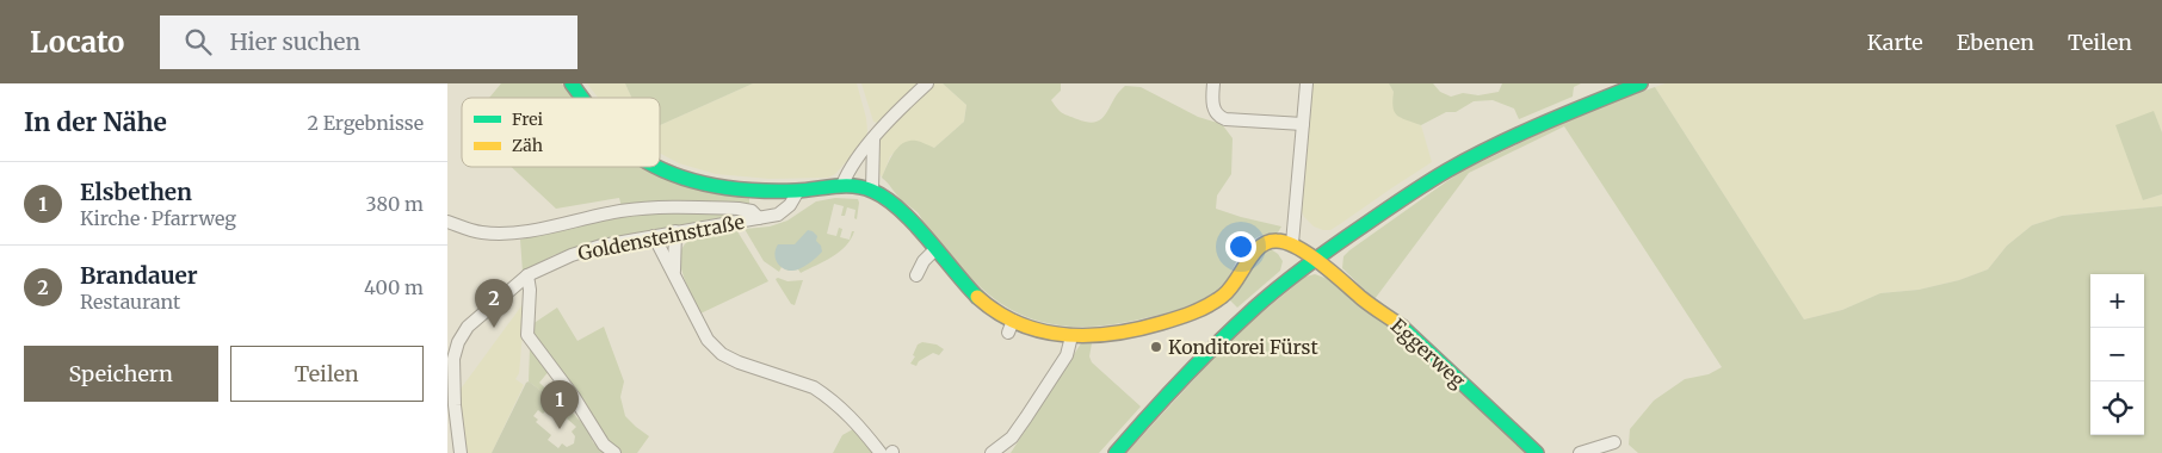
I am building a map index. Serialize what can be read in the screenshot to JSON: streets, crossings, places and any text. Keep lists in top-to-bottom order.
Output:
{
  "streets": {
    "street": ["Goldensteinstraße", "Eggerweg"]
  },
  "places": ["Konditorei Fürst"],
  "legend": ["Frei", "Zäh"],
  "page": {
    "header": "Locato",
    "search": "Hier suchen",
    "nav": ["Karte", "Ebenen", "Teilen"],
    "heading": ["In der Nähe", "2 Ergebnisse"],
    "list": [
      {
        "mark": "1",
        "name": "Elsbethen",
        "note": "Kirche · Pfarrweg",
        "value": "380 m"
      },
      {
        "mark": "2",
        "name": "Brandauer",
        "note": "Restaurant",
        "value": "400 m"
      }
    ],
    "map_buttons": ["+", "−"],
    "pins": ["2", "1"],
    "buttons": ["Speichern", "Teilen"]
  }
}
